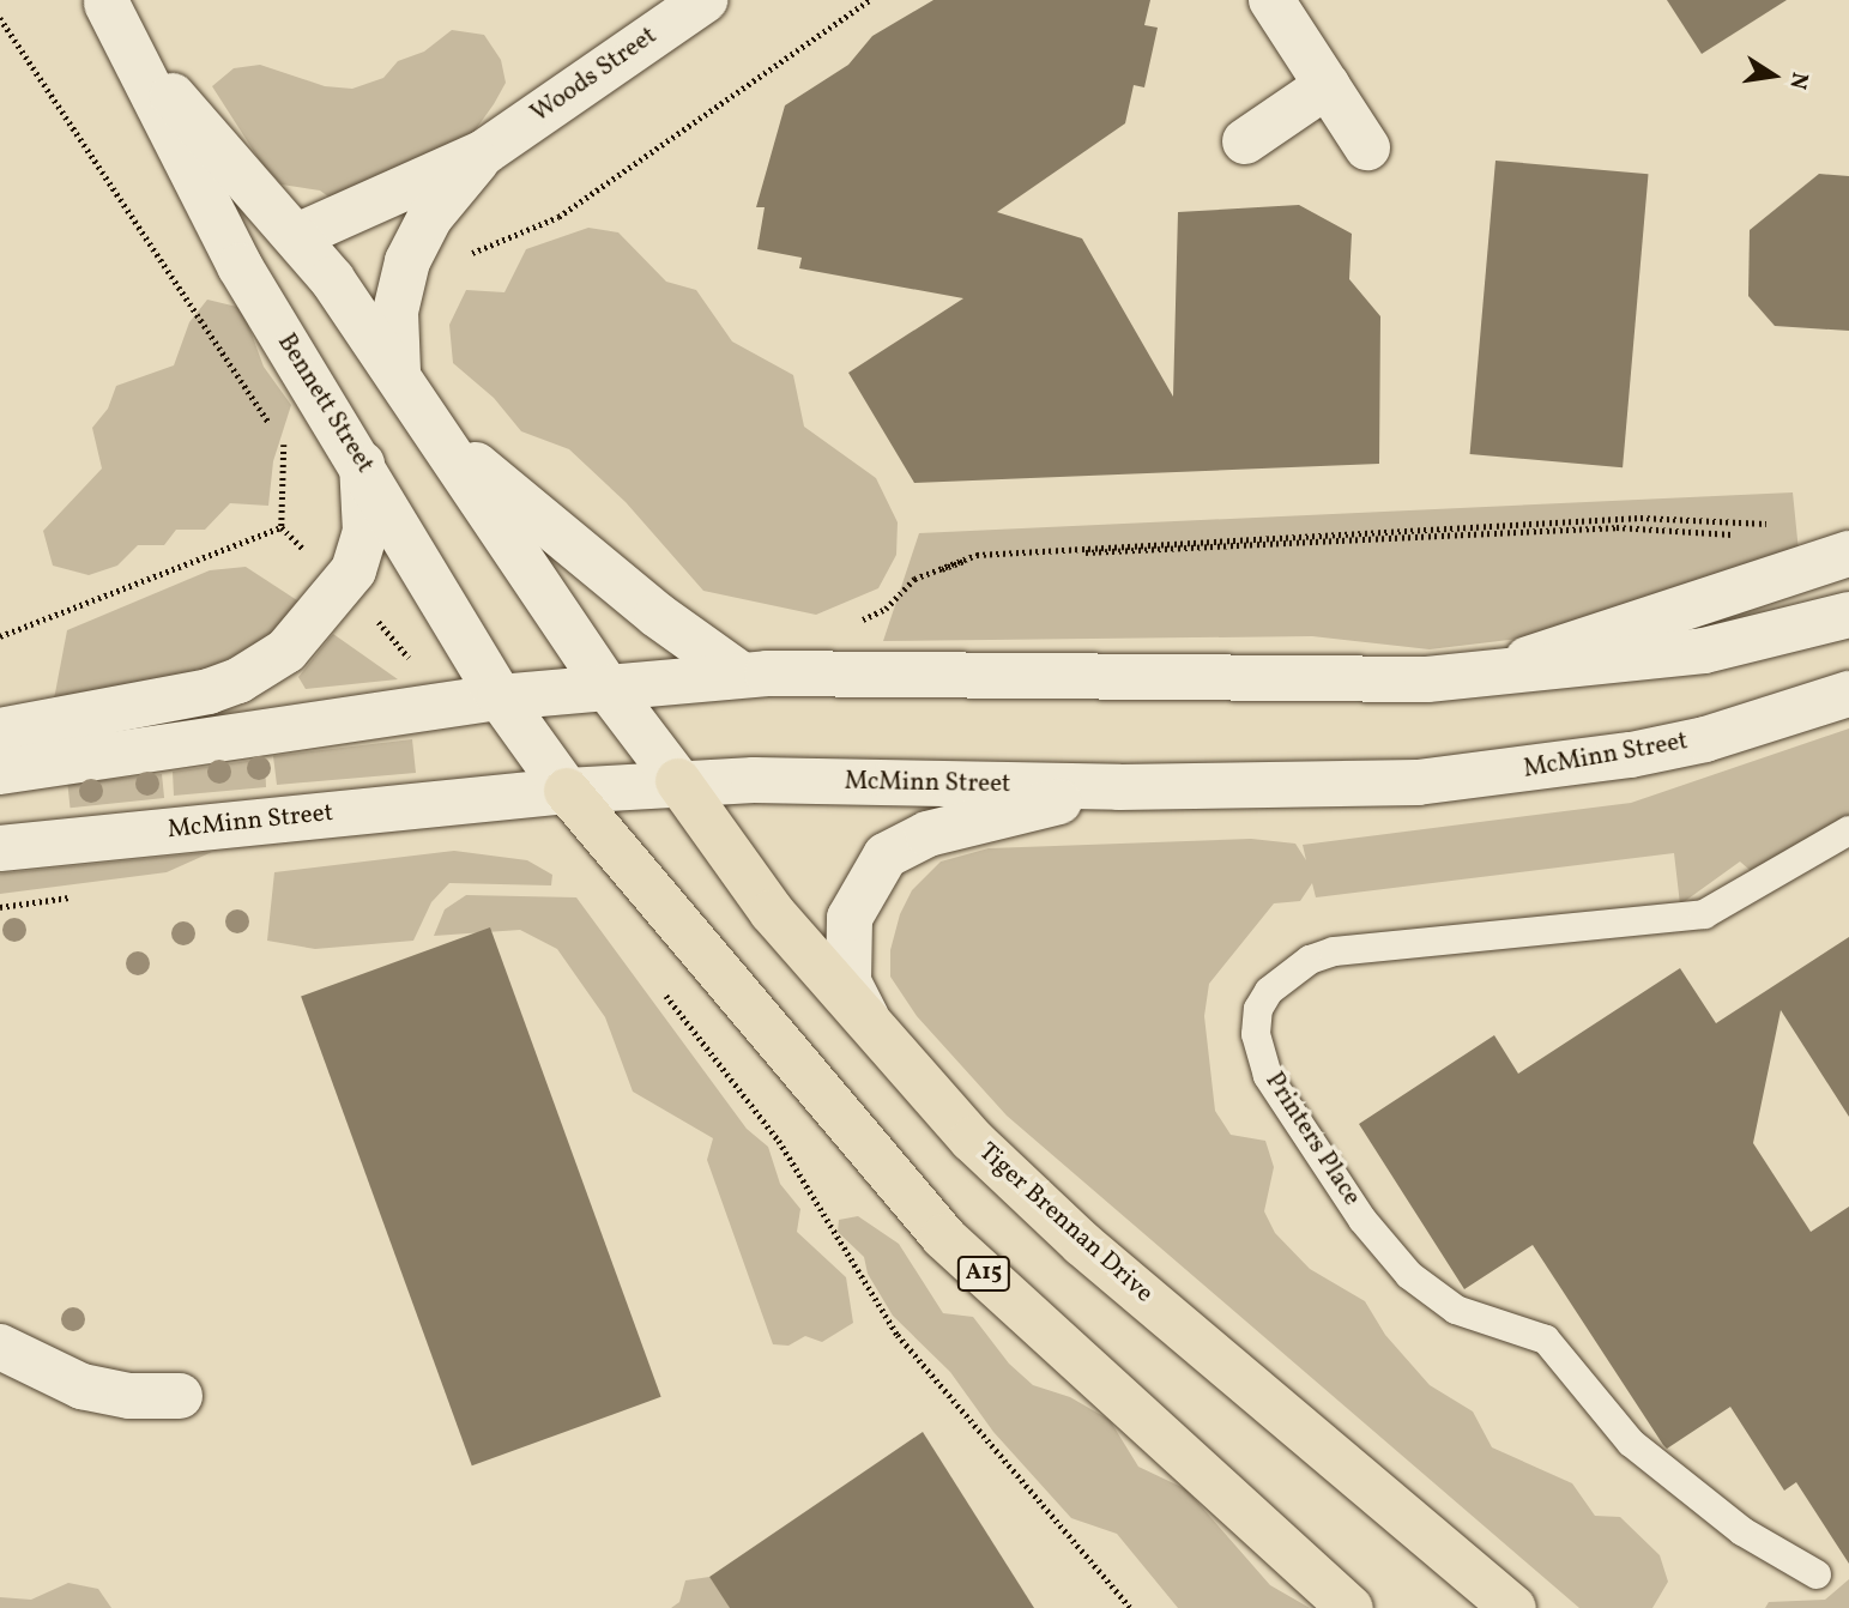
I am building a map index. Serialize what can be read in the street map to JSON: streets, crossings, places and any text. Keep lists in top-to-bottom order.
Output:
{
  "streets": {
    "main road": ["Tiger Brennan Drive", "A15"],
    "street": ["Woods Street", "Bennett Street", "McMinn Street"],
    "lane": ["Printers Place"]
  },
  "crossings": [
    ["Woods Street", "Bennett Street"],
    ["Bennett Street", "McMinn Street"],
    ["Bennett Street", "Tiger Brennan Drive"],
    ["Bennett Street", "A15"],
    ["McMinn Street", "Tiger Brennan Drive"],
    ["McMinn Street", "A15"]
  ],
  "north": "right"
}
